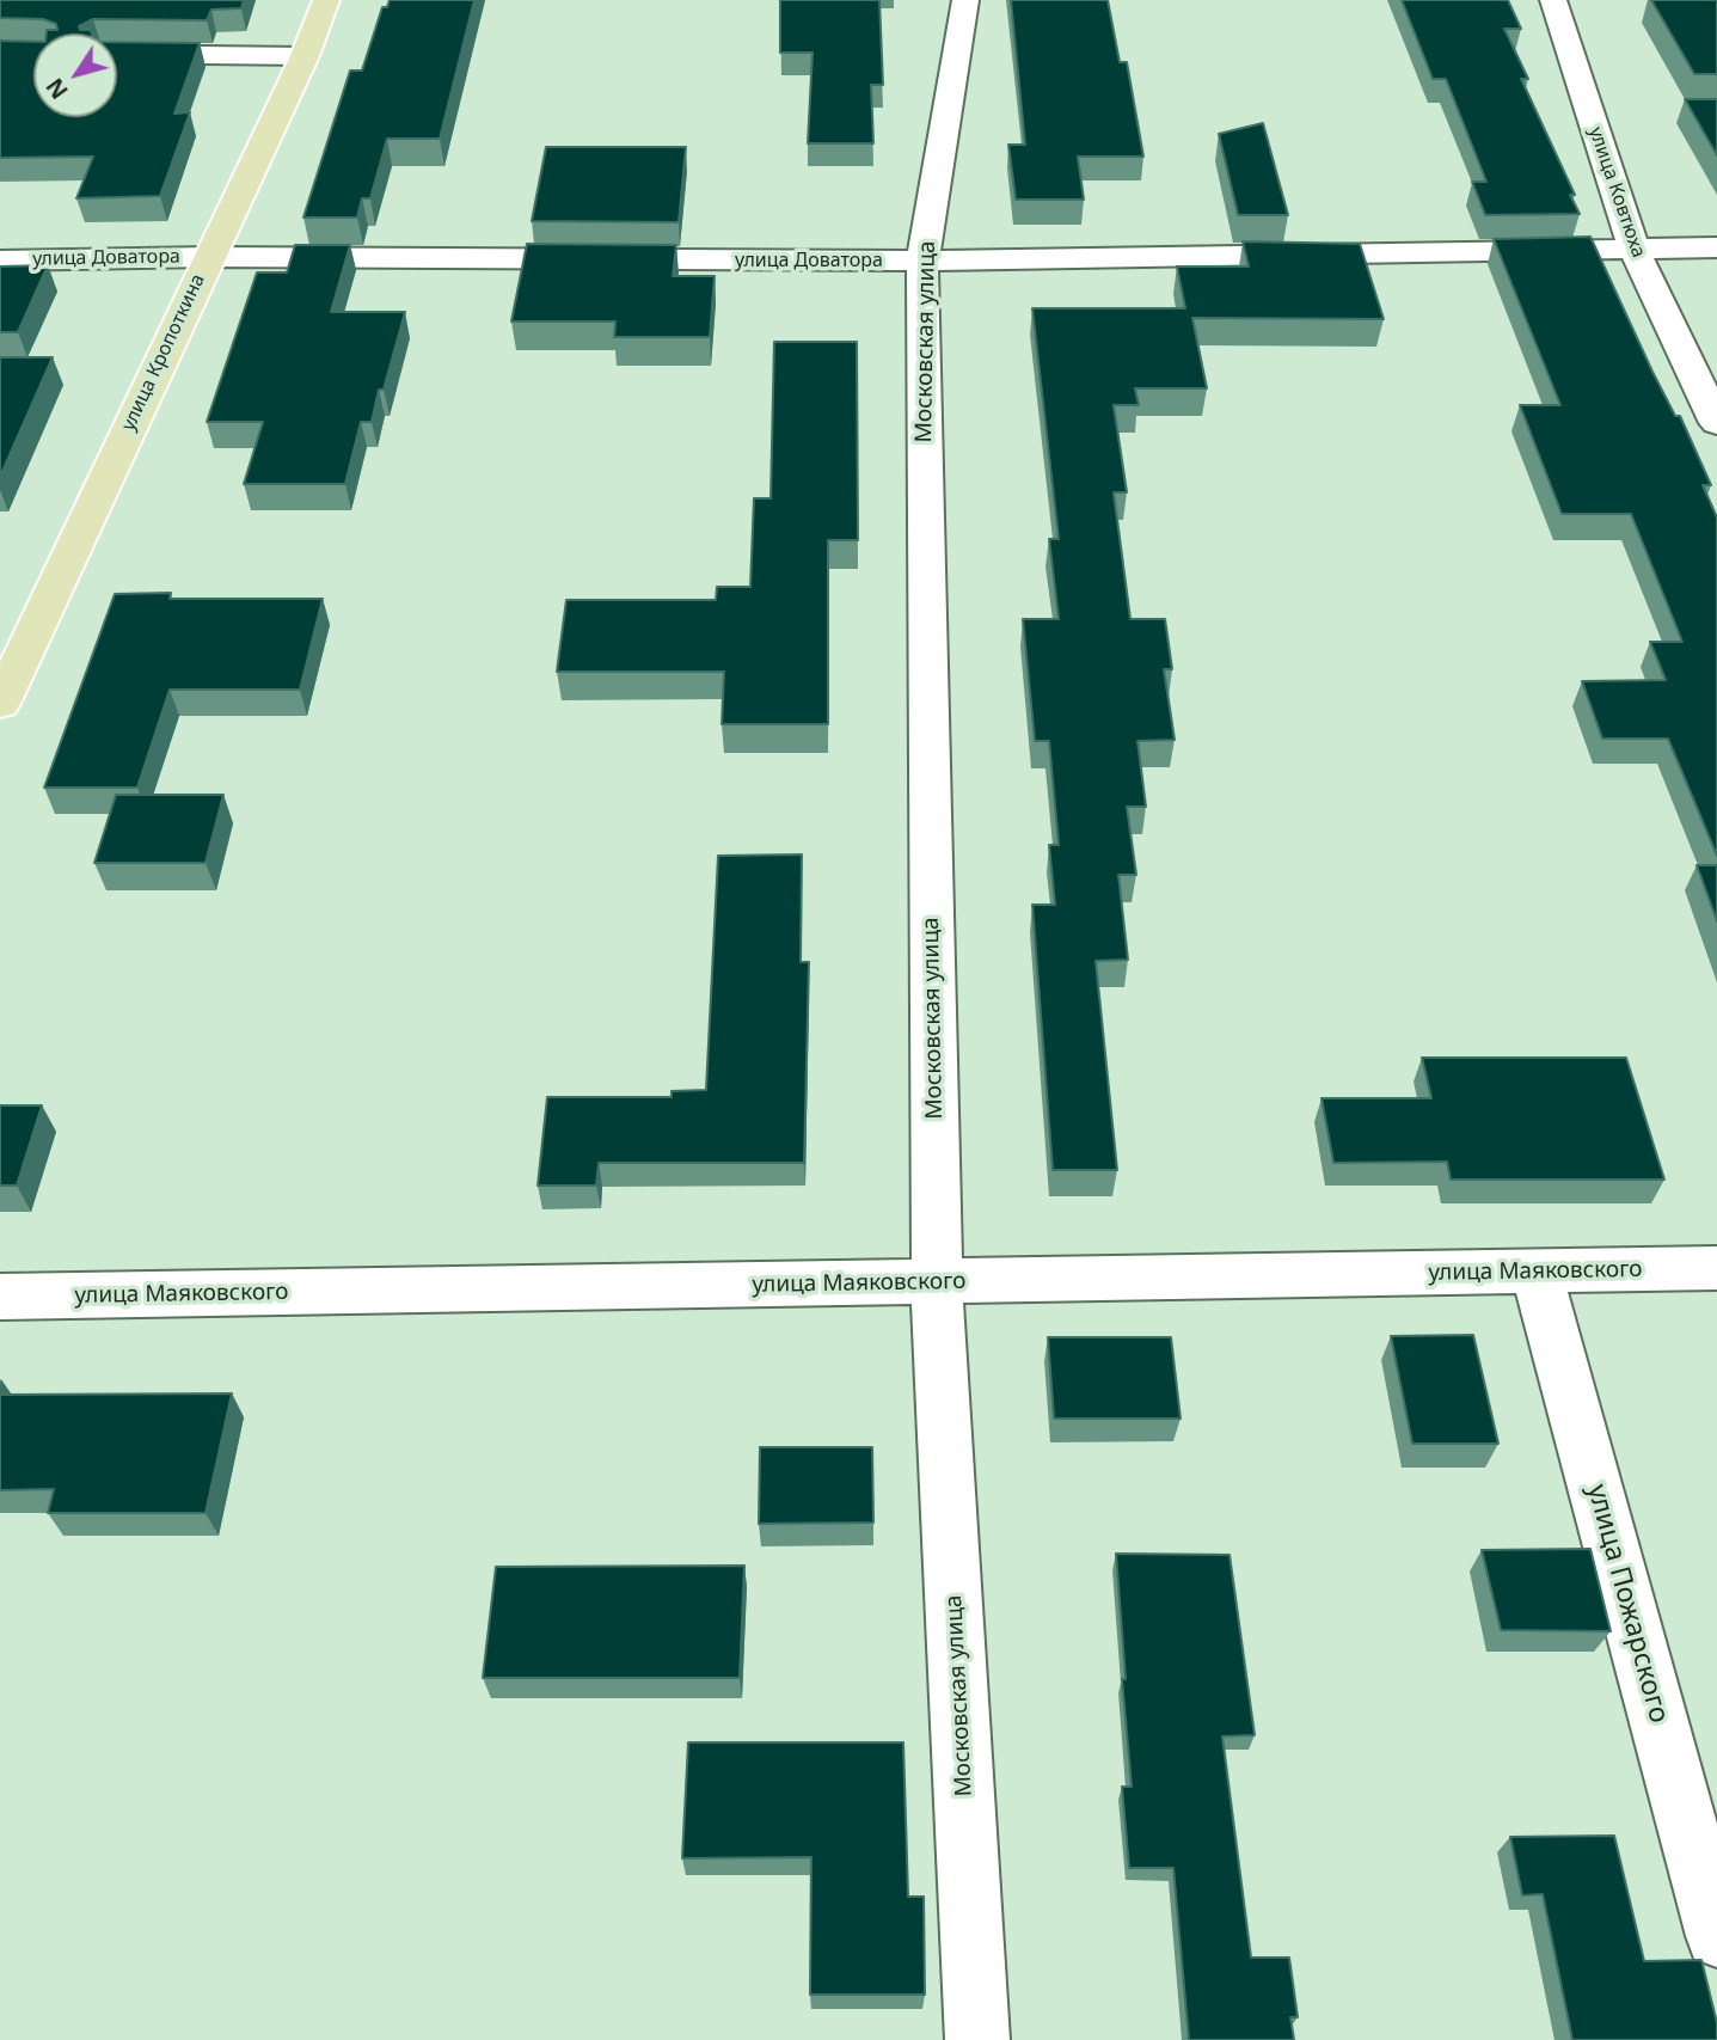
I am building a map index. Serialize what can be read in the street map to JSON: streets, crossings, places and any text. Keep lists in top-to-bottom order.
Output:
{
  "streets": {
    "main road": ["улица Кропоткина"],
    "street": [
      "улица Ковтюха",
      "улица Доватора",
      "Московская улица",
      "улица Маяковского",
      "улица Пожарского"
    ]
  },
  "crossings": [
    ["улица Ковтюха", "улица Доватора"],
    ["улица Доватора", "Московская улица"],
    ["улица Доватора", "улица Кропоткина"],
    ["Московская улица", "улица Маяковского"],
    ["улица Маяковского", "улица Пожарского"]
  ],
  "north": "bottom left"
}
